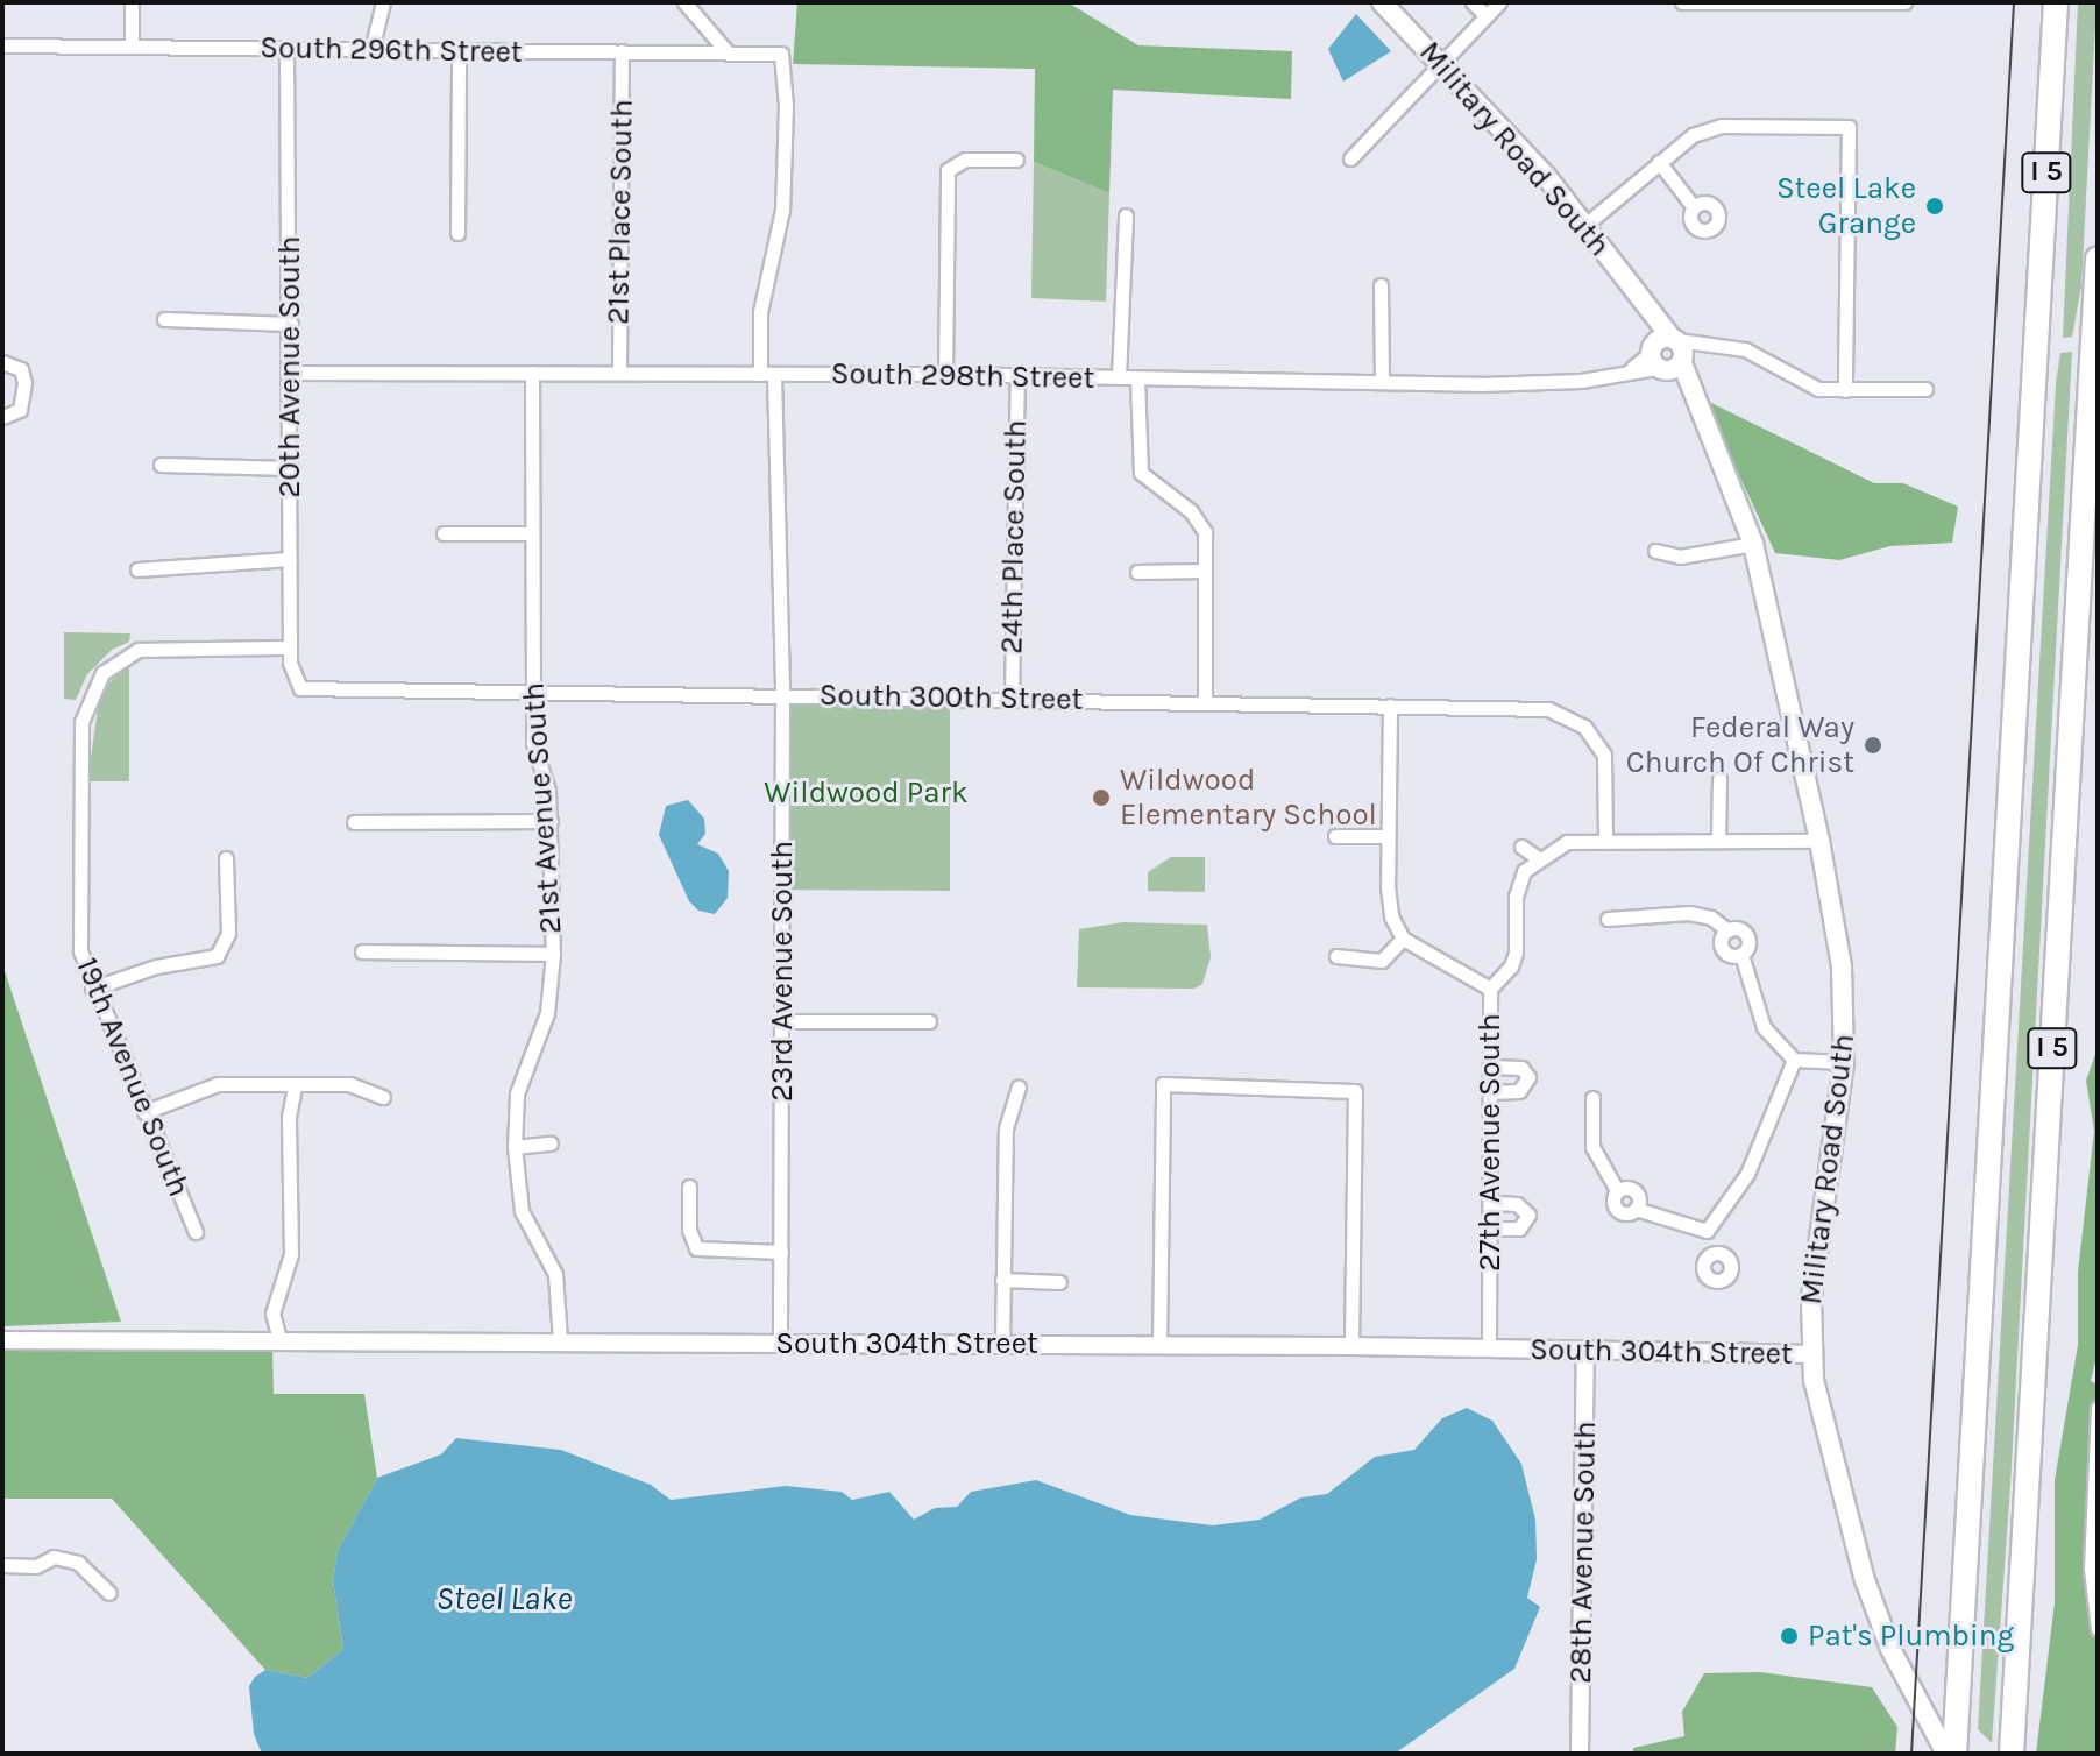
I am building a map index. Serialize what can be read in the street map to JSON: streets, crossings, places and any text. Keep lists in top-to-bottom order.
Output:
{
  "streets": {
    "highway": ["I 5"],
    "main road": ["Military Road South"],
    "street": [
      "South 296th Street",
      "21st Place South",
      "20th Avenue South",
      "South 298th Street",
      "24th Place South",
      "South 300th Street",
      "21st Avenue South",
      "23rd Avenue South",
      "19th Avenue South",
      "27th Avenue South",
      "South 304th Street",
      "28th Avenue South"
    ]
  },
  "crossings": [
    ["South 296th Street", "21st Place South"],
    ["South 296th Street", "20th Avenue South"],
    ["South 296th Street", "23rd Avenue South"],
    ["Military Road South", "South 298th Street"],
    ["Military Road South", "South 304th Street"],
    ["21st Place South", "South 298th Street"],
    ["20th Avenue South", "South 298th Street"],
    ["20th Avenue South", "South 300th Street"],
    ["20th Avenue South", "19th Avenue South"],
    ["South 298th Street", "24th Place South"],
    ["South 298th Street", "21st Avenue South"],
    ["South 298th Street", "23rd Avenue South"],
    ["24th Place South", "South 300th Street"],
    ["South 300th Street", "21st Avenue South"],
    ["South 300th Street", "23rd Avenue South"],
    ["21st Avenue South", "South 304th Street"],
    ["23rd Avenue South", "South 304th Street"],
    ["27th Avenue South", "South 304th Street"],
    ["South 304th Street", "28th Avenue South"]
  ],
  "water": ["Steel Lake"],
  "parks": ["Wildwood Park"],
  "places": [
    "Steel Lake Grange",
    "Federal Way Church Of Christ",
    "Wildwood Elementary School",
    "Pat's Plumbing"
  ]
}
